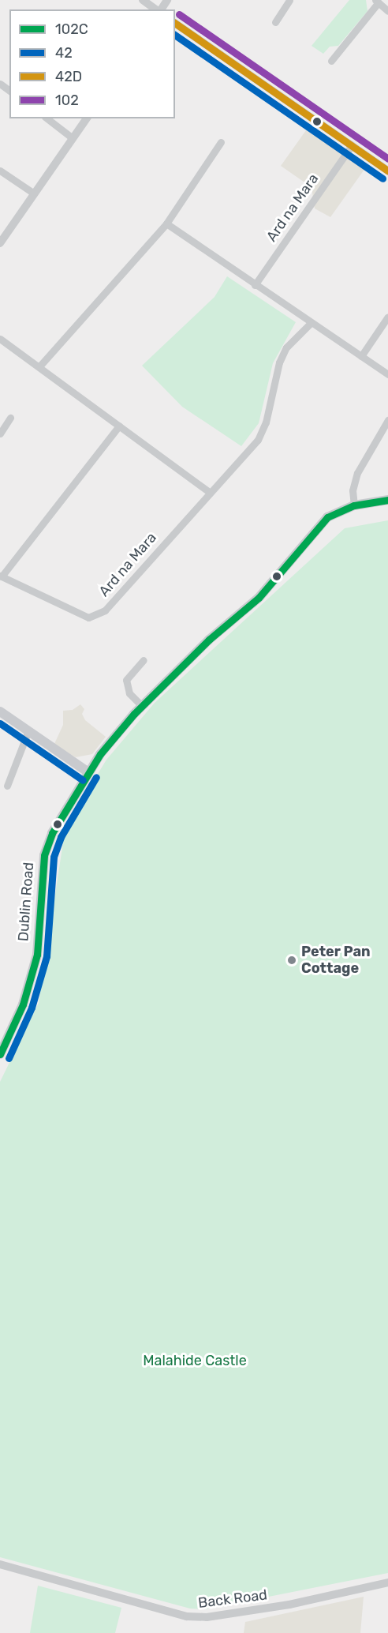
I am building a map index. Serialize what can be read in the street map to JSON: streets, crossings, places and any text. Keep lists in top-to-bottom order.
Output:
{
  "streets": {
    "main road": ["Dublin Road"],
    "street": ["Ard na Mara", "Back Road"]
  },
  "parks": ["Malahide Castle"],
  "places": ["Peter Pan Cottage"],
  "lines": [
    "transit line 102",
    "transit line 42D",
    "transit line 42",
    "transit line 102C"
  ],
  "legend": [
    "102C",
    "42",
    "42D",
    "102"
  ]
}
